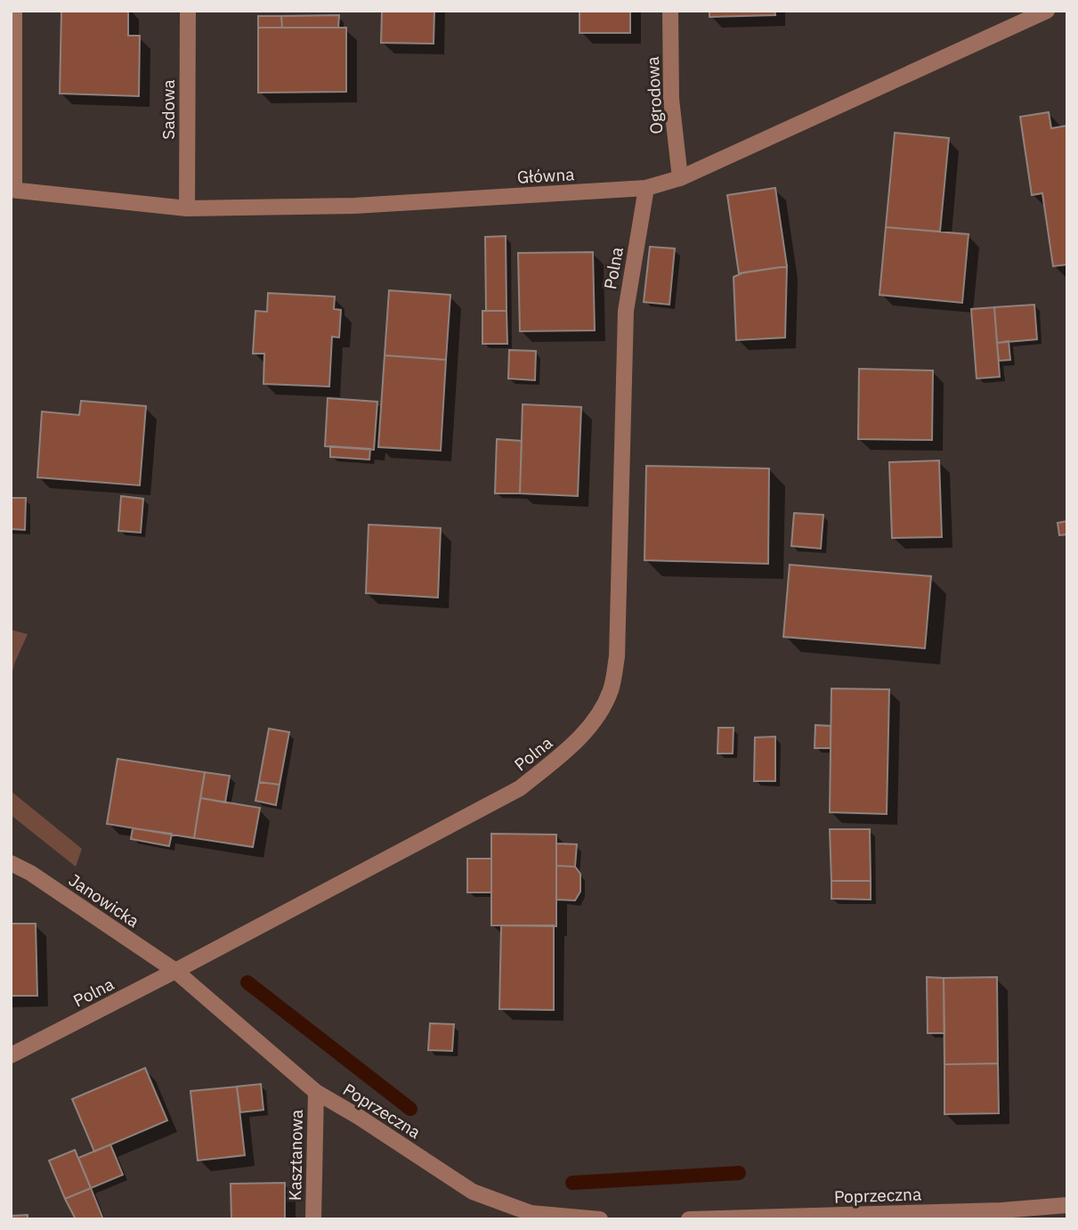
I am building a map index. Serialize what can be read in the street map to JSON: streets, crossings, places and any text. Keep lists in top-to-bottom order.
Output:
{
  "streets": {
    "street": [
      "Ogrodowa",
      "Sadowa",
      "Główna",
      "Polna",
      "Janowicka",
      "Poprzeczna",
      "Kasztanowa"
    ]
  },
  "crossings": [
    ["Ogrodowa", "Główna"],
    ["Sadowa", "Główna"],
    ["Główna", "Polna"],
    ["Polna", "Janowicka"],
    ["Polna", "Poprzeczna"],
    ["Janowicka", "Poprzeczna"],
    ["Poprzeczna", "Kasztanowa"]
  ]
}
